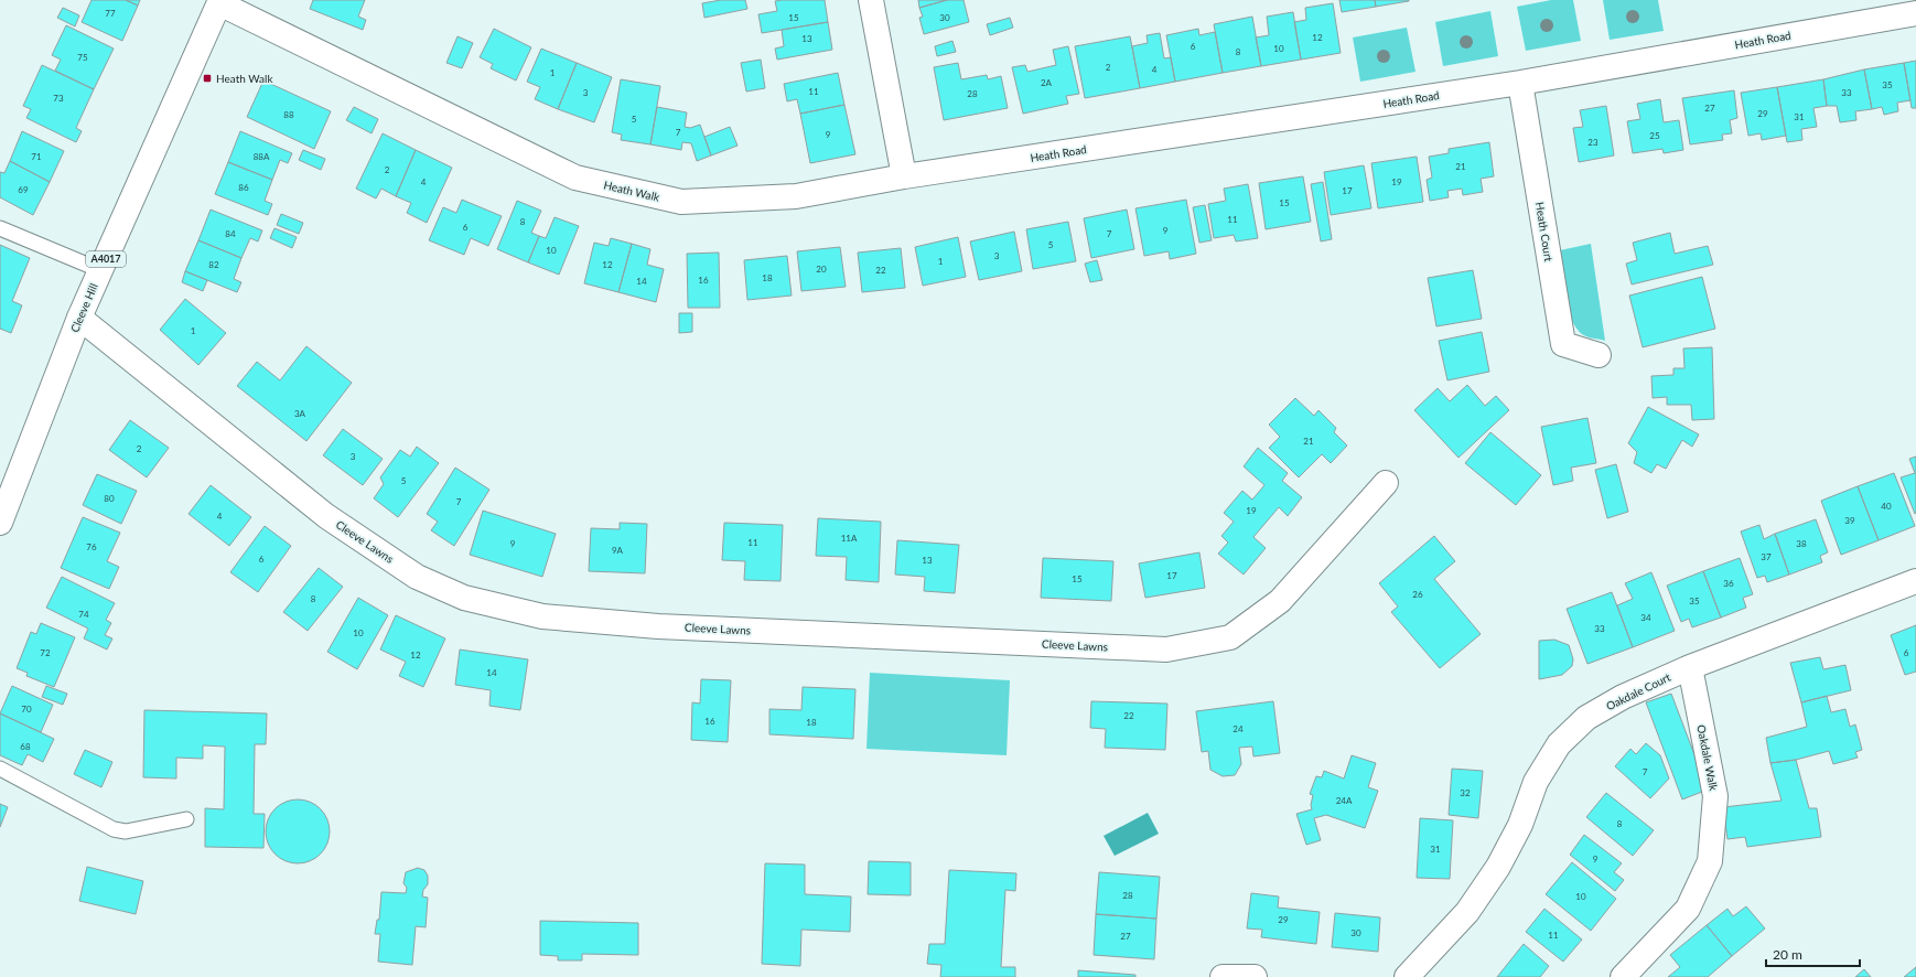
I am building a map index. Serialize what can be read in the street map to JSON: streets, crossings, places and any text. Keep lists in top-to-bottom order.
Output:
{
  "streets": {
    "street": [
      "Heath Road",
      "Heath Walk",
      "Heath Court",
      "A4017",
      "Cleeve Hill",
      "Cleeve Lawns",
      "Oakdale Court",
      "Oakdale Walk"
    ]
  },
  "crossings": [
    ["Heath Road", "Heath Walk"],
    ["Heath Road", "Heath Court"],
    ["Heath Walk", "Cleeve Hill"],
    ["Cleeve Hill", "Cleeve Lawns"],
    ["Oakdale Court", "Oakdale Walk"]
  ],
  "places": {
    "transit": ["Heath Walk"]
  },
  "house_numbers": [
    "77",
    "15",
    "30",
    "12",
    "13",
    "6",
    "10",
    "8",
    "75",
    "2",
    "4",
    "1",
    "2A",
    "35",
    "11",
    "3",
    "33",
    "28",
    "73",
    "27",
    "29",
    "88",
    "31",
    "5",
    "7",
    "9",
    "25",
    "23",
    "71",
    "88A",
    "21",
    "2",
    "4",
    "19",
    "86",
    "69",
    "17",
    "15",
    "11",
    "8",
    "6",
    "9",
    "84",
    "7",
    "5",
    "10",
    "3",
    "1",
    "82",
    "12",
    "20",
    "22",
    "18",
    "16",
    "14",
    "1",
    "3A",
    "21",
    "2",
    "3",
    "5",
    "80",
    "7",
    "40",
    "19",
    "4",
    "39",
    "11A",
    "11",
    "9",
    "38",
    "76",
    "9A",
    "37",
    "6",
    "13",
    "17",
    "15",
    "36",
    "26",
    "8",
    "35",
    "74",
    "34",
    "33",
    "10",
    "72",
    "6",
    "12",
    "14",
    "70",
    "22",
    "16",
    "18",
    "24",
    "68",
    "7",
    "32",
    "24A",
    "8",
    "31",
    "9",
    "28",
    "10",
    "29",
    "30",
    "11",
    "27"
  ],
  "scale_bar": "20 m"
}
